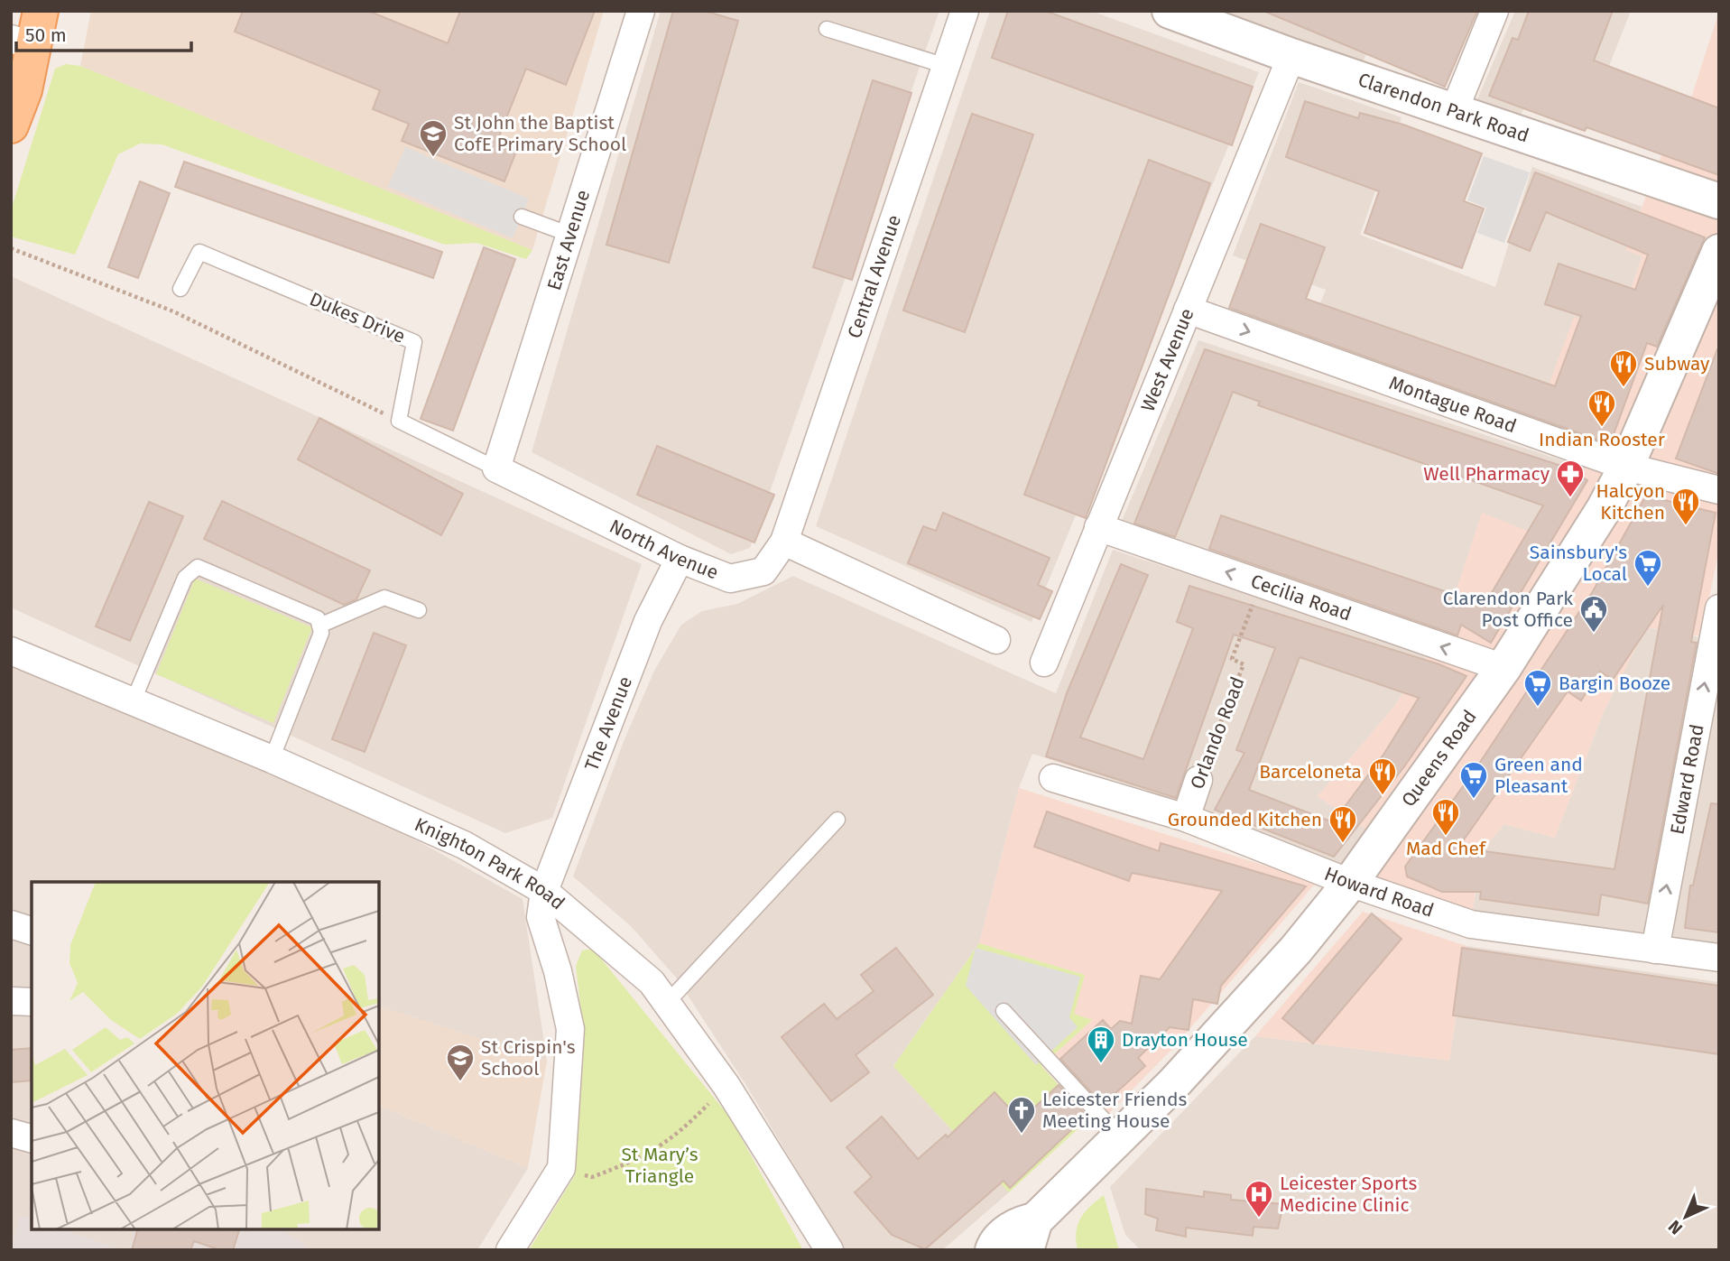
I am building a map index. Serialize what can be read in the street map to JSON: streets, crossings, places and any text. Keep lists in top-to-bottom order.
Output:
{
  "streets": {
    "street": [
      "Clarendon Park Road",
      "East Avenue",
      "Central Avenue",
      "West Avenue",
      "Montague Road",
      "North Avenue",
      "Cecilia Road",
      "The Avenue",
      "Orlando Road",
      "Queens Road",
      "Edward Road",
      "Knighton Park Road",
      "Howard Road"
    ],
    "lane": ["Dukes Drive"]
  },
  "crossings": [
    ["Clarendon Park Road", "West Avenue"],
    ["East Avenue", "North Avenue"],
    ["Central Avenue", "North Avenue"],
    ["West Avenue", "Montague Road"],
    ["West Avenue", "Cecilia Road"],
    ["Montague Road", "Queens Road"],
    ["North Avenue", "The Avenue"],
    ["Cecilia Road", "Orlando Road"],
    ["Cecilia Road", "Queens Road"],
    ["The Avenue", "Knighton Park Road"],
    ["Orlando Road", "Howard Road"],
    ["Queens Road", "Howard Road"],
    ["Edward Road", "Howard Road"]
  ],
  "one_way": ["Montague Road", "Cecilia Road", "Edward Road"],
  "parks": ["St Mary’s Triangle"],
  "places": {
    "school or university": ["St John the Baptist CofE Primary School", "St Crispin's School"],
    "restaurant": [
      "Subway",
      "Indian Rooster",
      "Halcyon Kitchen",
      "Barceloneta",
      "Mad Chef",
      "Grounded Kitchen"
    ],
    "pharmacy": ["Well Pharmacy"],
    "supermarket": ["Sainsbury's Local", "Bargin Booze", "Green and Pleasant"],
    "public building": ["Clarendon Park Post Office"],
    "building": ["Drayton House"],
    "church": ["Leicester Friends Meeting House"],
    "hospital": ["Leicester Sports Medicine Clinic"]
  },
  "scale_bar": "50 m",
  "north": "bottom left"
}
